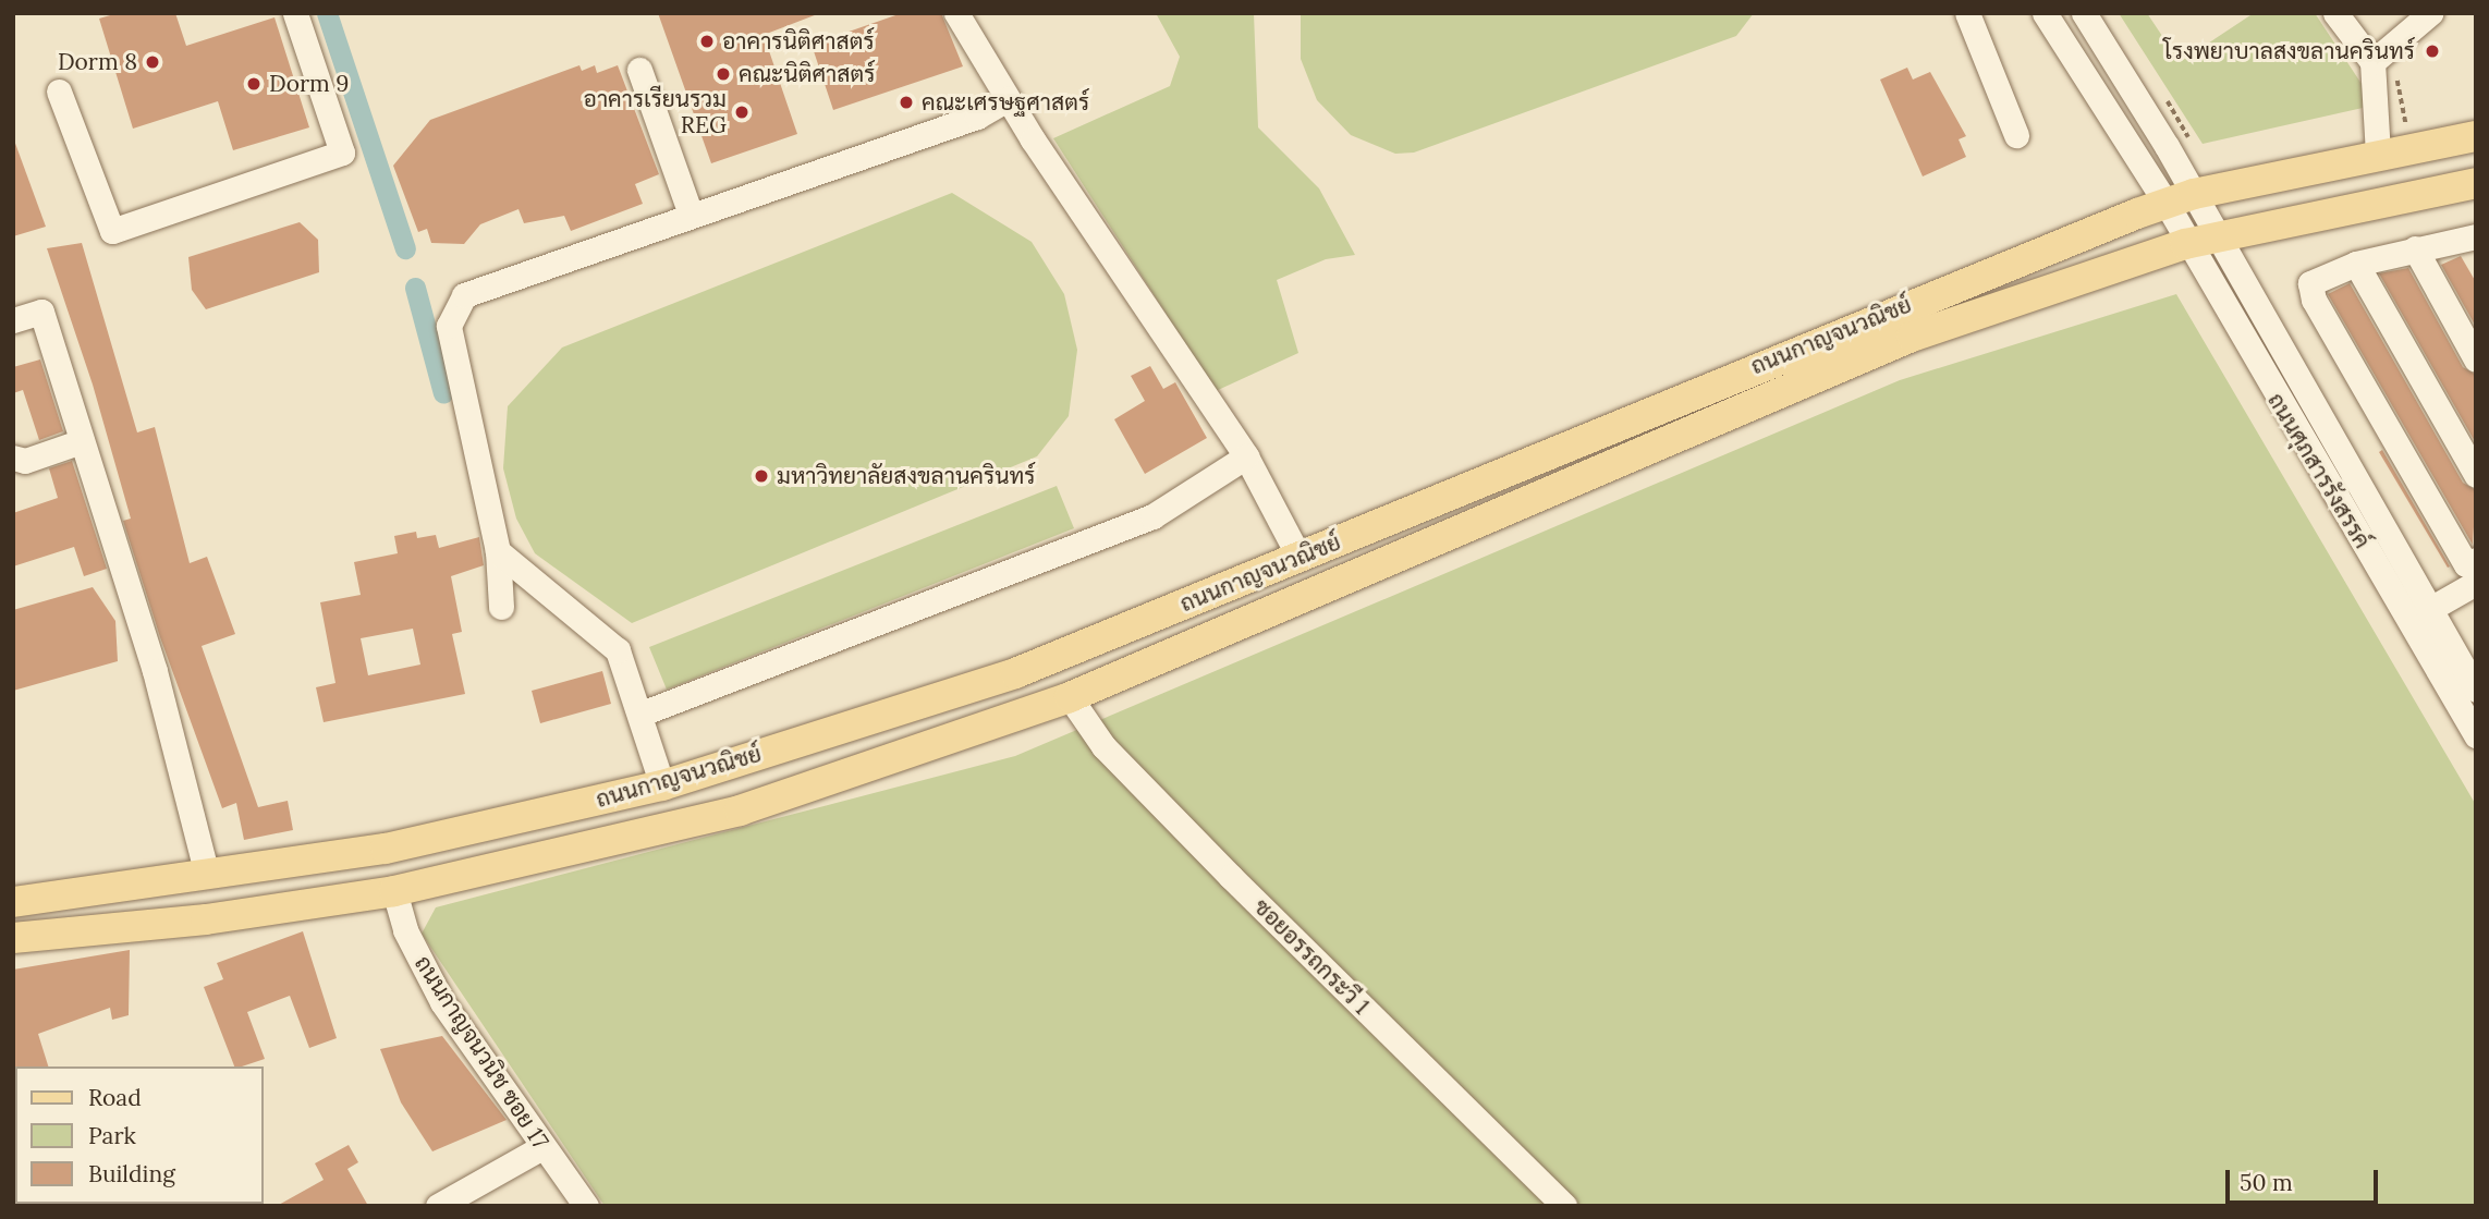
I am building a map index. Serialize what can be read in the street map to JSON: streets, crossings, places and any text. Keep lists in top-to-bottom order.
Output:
{
  "streets": {
    "main road": ["ถนนกาญจนวณิชย์"],
    "street": ["ถนนศุภสารรังสรรค์", "ซอยอรรถกระวี 1", "ถนนกาญจนวนิช ซอย 17"]
  },
  "crossings": [
    ["ถนนกาญจนวณิชย์", "ถนนศุภสารรังสรรค์"],
    ["ถนนกาญจนวณิชย์", "ซอยอรรถกระวี 1"],
    ["ถนนกาญจนวณิชย์", "ถนนกาญจนวนิช ซอย 17"]
  ],
  "places": [
    "อาคารนิติศาสตร์",
    "โรงพยาบาลสงขลานครินทร์",
    "Dorm 8",
    "คณะนิติศาสตร์",
    "Dorm 9",
    "คณะเศรษฐศาสตร์",
    "อาคารเรียนรวม REG",
    "มหาวิทยาลัยสงขลานครินทร์"
  ],
  "legend": ["Road", "Park", "Building"],
  "scale_bar": "50 m"
}
